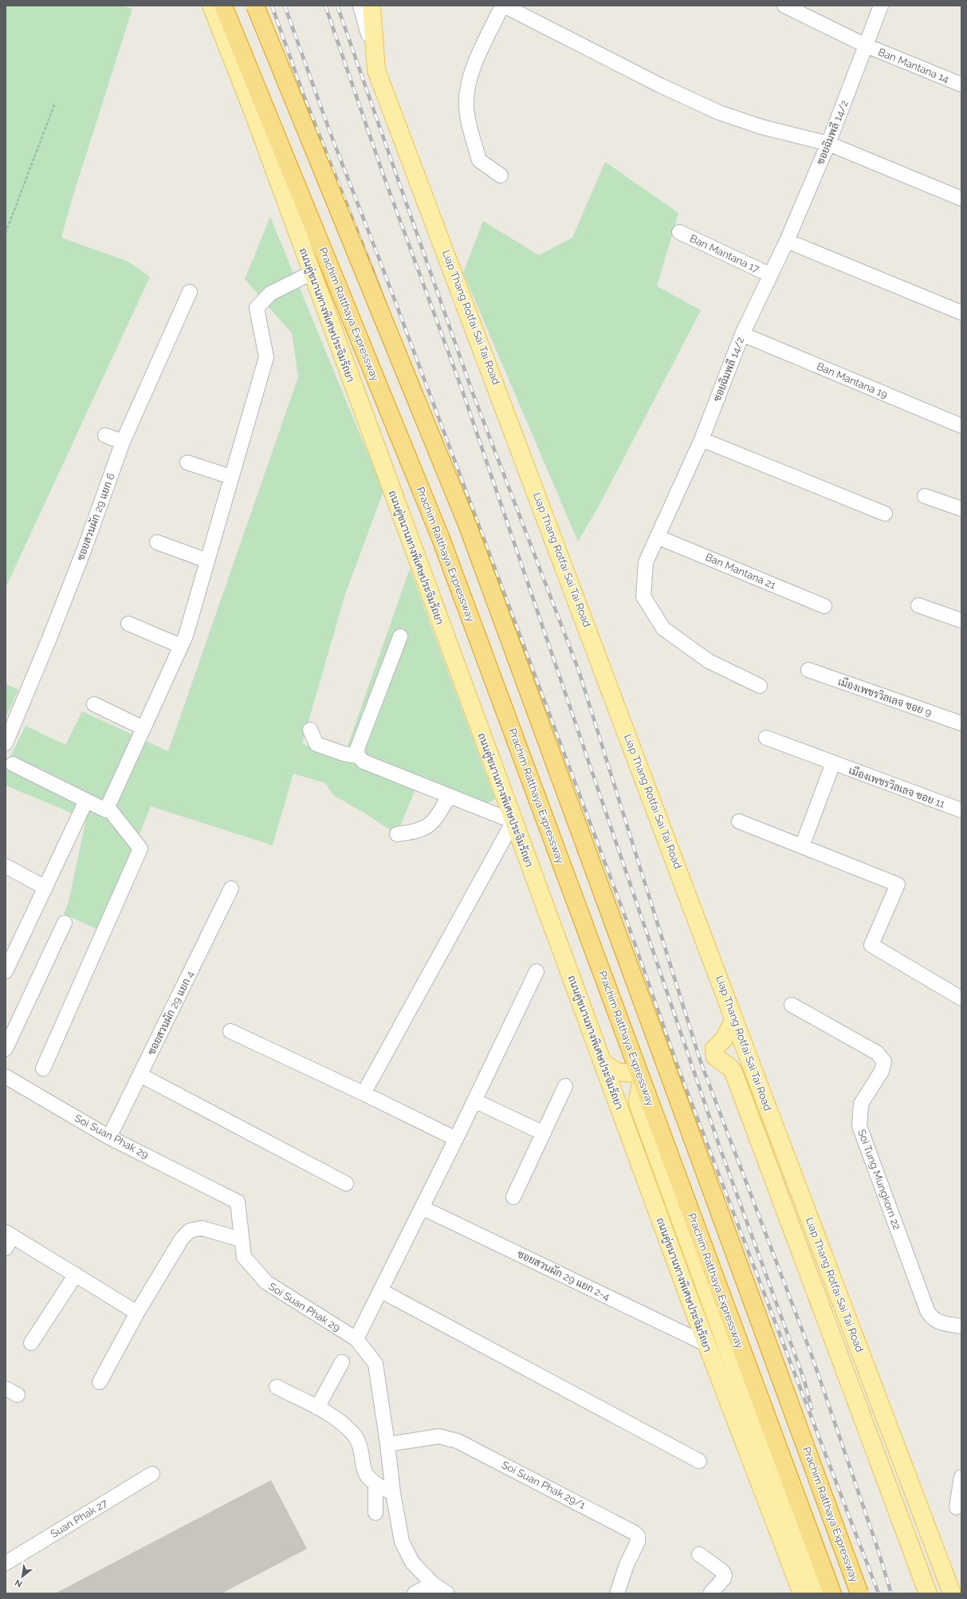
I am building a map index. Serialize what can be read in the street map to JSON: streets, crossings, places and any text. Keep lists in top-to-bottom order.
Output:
{
  "streets": {
    "highway": ["Prachim Ratthaya Expressway"],
    "main road": ["ถนนคู่ขนานทางพิเศษประจิมรัถยา", "Liap Thang Rotfai Sai Tai Road"],
    "street": [
      "Ban Mantana 14",
      "ซอยฉิมพลี 14/2",
      "Ban Mantana 17",
      "Ban Mantana 19",
      "ซอยสวนผัก 29 แยก 6",
      "Ban Mantana 21",
      "เมืองเพชรวิลเลจ ซอย 9",
      "เมืองเพชรวิลเลจ ซอย 11",
      "ซอยสวนผัก 29 แยก 4",
      "Soi Suan Phak 29",
      "Soi Tung Mungkorn 22",
      "ซอยสวนผัก 29 แยก 2-4",
      "Soi Suan Phak 29/1",
      "Suan Phak 27"
    ]
  },
  "crossings": [
    ["Ban Mantana 14", "ซอยฉิมพลี 14/2"],
    ["ซอยฉิมพลี 14/2", "Ban Mantana 17"],
    ["ซอยฉิมพลี 14/2", "Ban Mantana 19"],
    ["ซอยฉิมพลี 14/2", "Ban Mantana 21"],
    ["ถนนคู่ขนานทางพิเศษประจิมรัถยา", "ซอยสวนผัก 29 แยก 2-4"],
    ["ซอยสวนผัก 29 แยก 4", "Soi Suan Phak 29"],
    ["Soi Suan Phak 29", "Soi Suan Phak 29/1"]
  ],
  "north": "bottom left"
}
